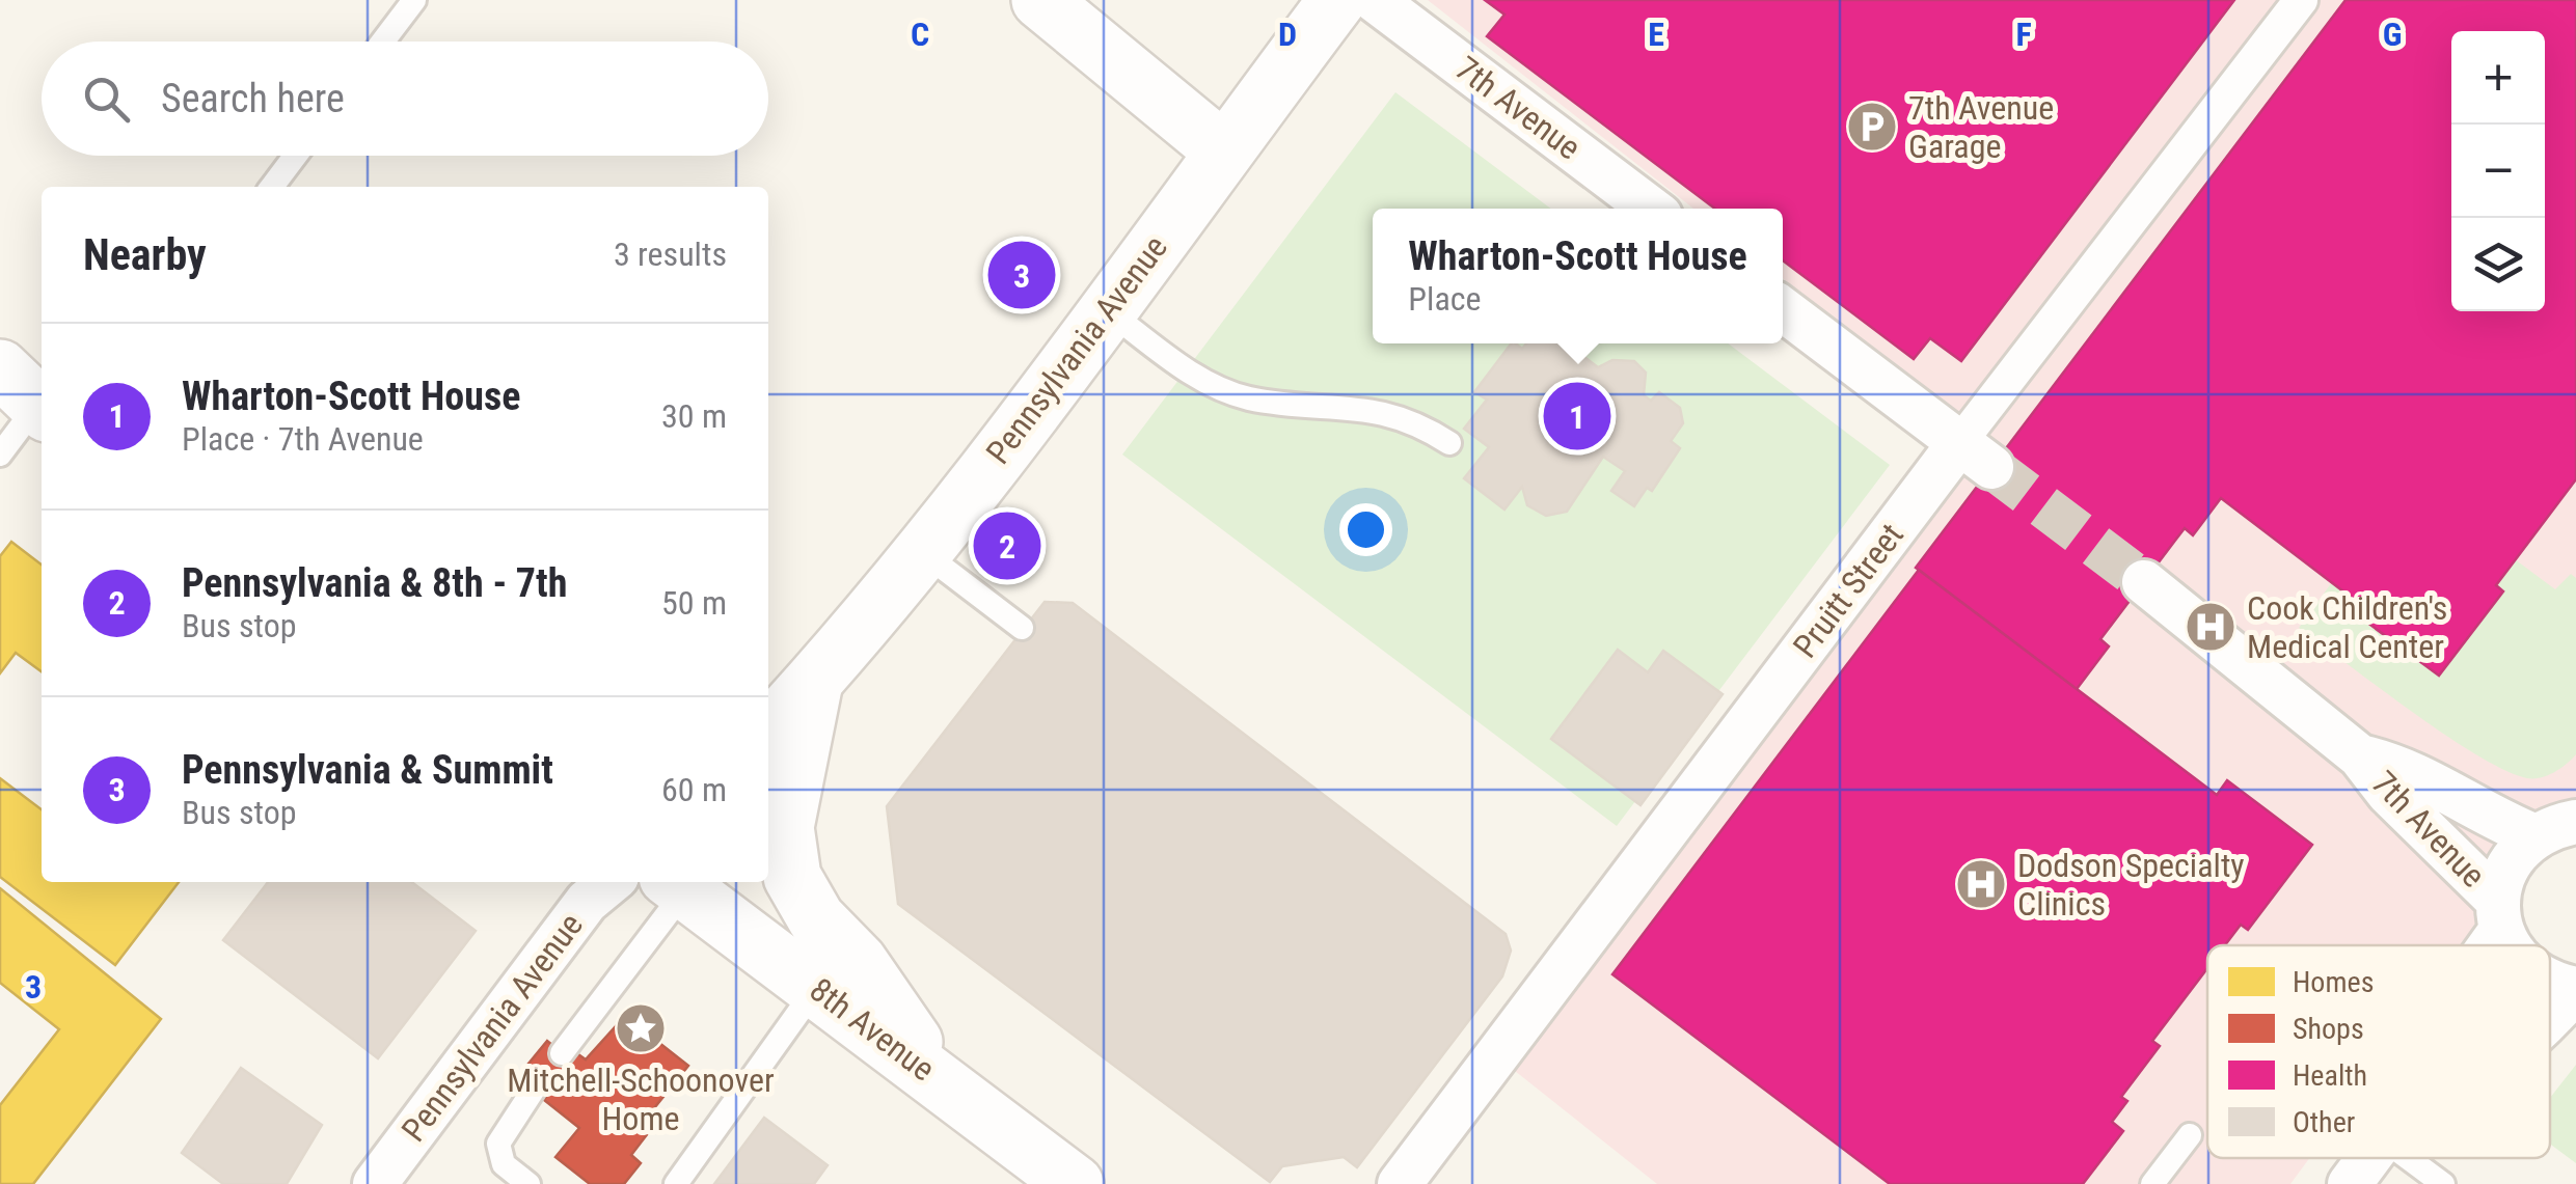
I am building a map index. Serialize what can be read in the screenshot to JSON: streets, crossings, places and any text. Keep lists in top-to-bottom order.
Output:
{
  "streets": {
    "street": [
      "7th Avenue",
      "Pennsylvania Avenue",
      "Pruitt Street",
      "8th Avenue"
    ]
  },
  "places": {
    "parking": ["7th Avenue Garage"],
    "hospital": ["Cook Children's Medical Center", "Dodson Specialty Clinics"],
    "place": ["Mitchell-Schoonover Home"]
  },
  "legend": [
    "Homes",
    "Shops",
    "Health",
    "Other"
  ],
  "page": {
    "map_buttons": ["+", "−"],
    "search": "Search here",
    "heading": ["Nearby", "3 results"],
    "popup": ["Wharton-Scott House", "Place"],
    "pins": ["3", "1", "2"],
    "list": [
      {
        "mark": "1",
        "name": "Wharton-Scott House",
        "note": "Place · 7th Avenue",
        "value": "30 m"
      },
      {
        "mark": "2",
        "name": "Pennsylvania & 8th - 7th",
        "note": "Bus stop",
        "value": "50 m"
      },
      {
        "mark": "3",
        "name": "Pennsylvania & Summit",
        "note": "Bus stop",
        "value": "60 m"
      }
    ]
  },
  "grid": {
    "columns": [
      "C",
      "D",
      "E",
      "F",
      "G"
    ],
    "rows": ["3"]
  }
}
